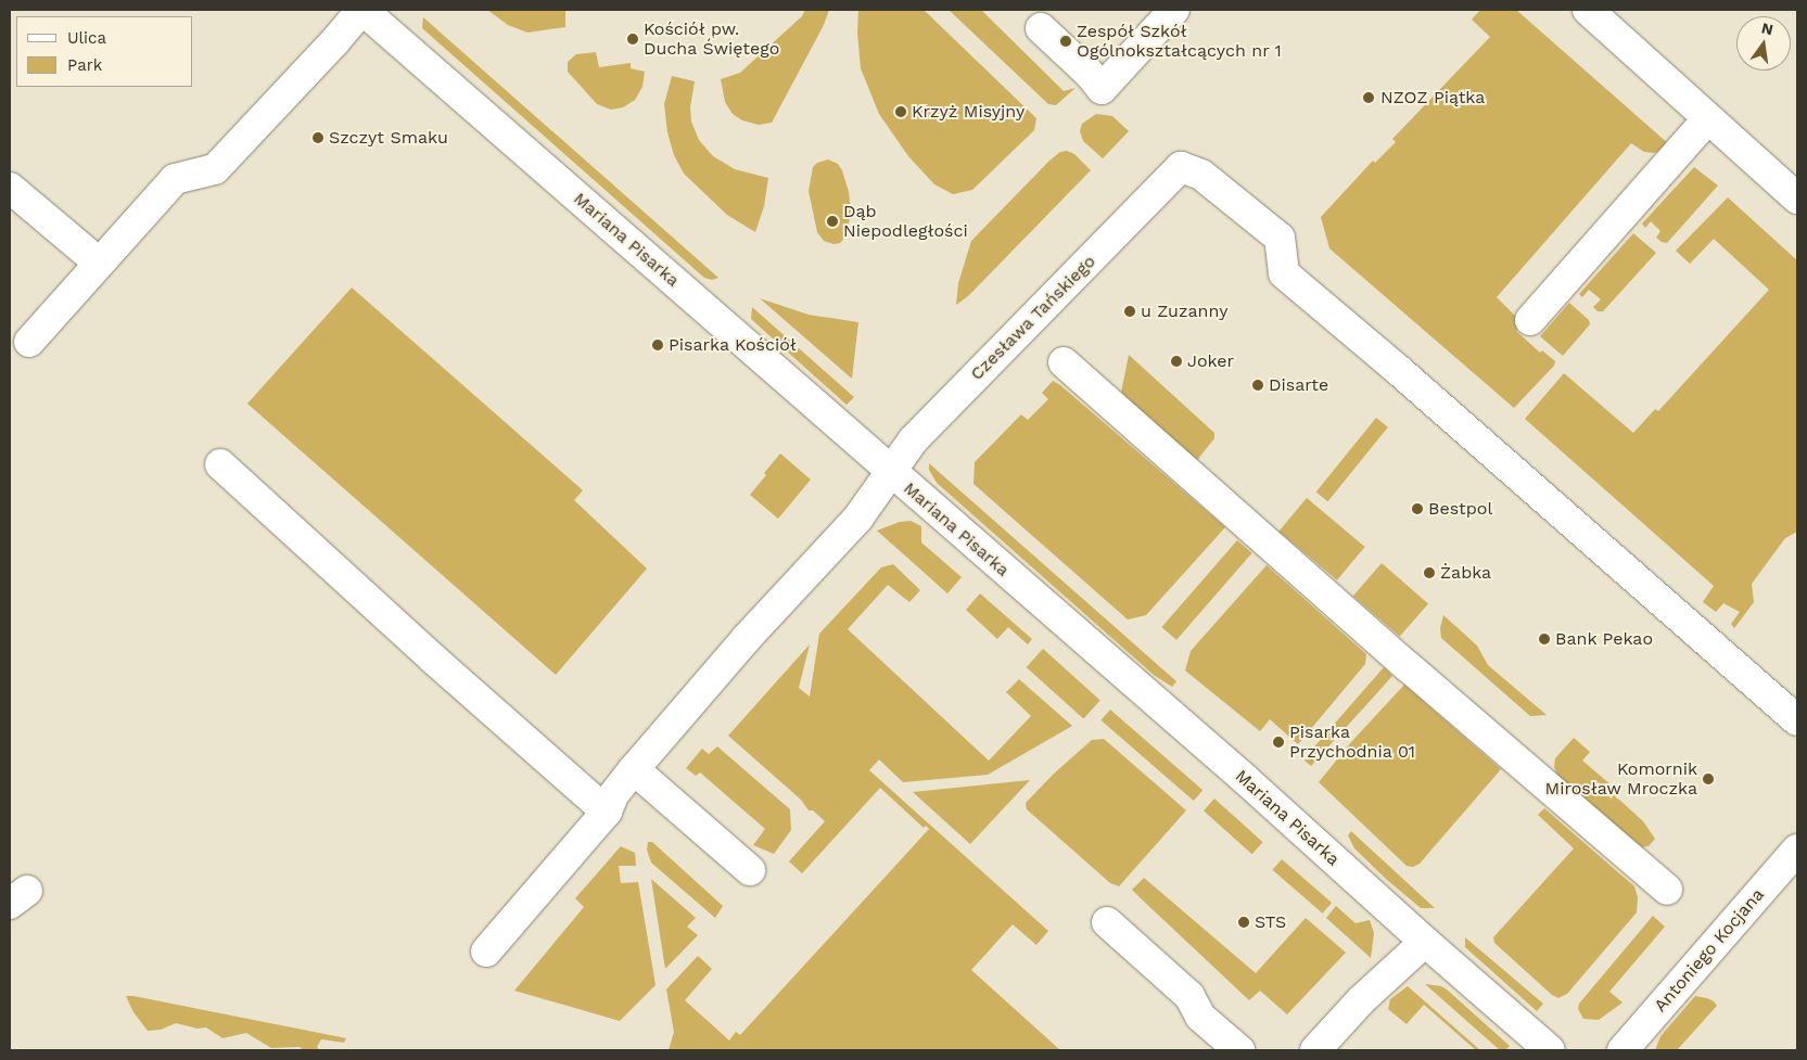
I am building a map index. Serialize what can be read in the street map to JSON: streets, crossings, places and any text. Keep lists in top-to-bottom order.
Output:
{
  "streets": {
    "street": ["Mariana Pisarka", "Czesława Tańskiego", "Antoniego Kocjana"]
  },
  "crossings": [
    ["Mariana Pisarka", "Czesława Tańskiego"]
  ],
  "places": [
    "Kościół pw. Ducha Świętego",
    "Zespół Szkół Ogólnokształcących nr 1",
    "NZOZ Piątka",
    "Krzyż Misyjny",
    "Szczyt Smaku",
    "Dąb Niepodległości",
    "u Zuzanny",
    "Pisarka Kościół",
    "Joker",
    "Disarte",
    "Bestpol",
    "Żabka",
    "Bank Pekao",
    "Pisarka Przychodnia 01",
    "Komornik Mirosław Mroczka",
    "STS"
  ],
  "legend": ["Ulica", "Park"],
  "north": "top"
}
